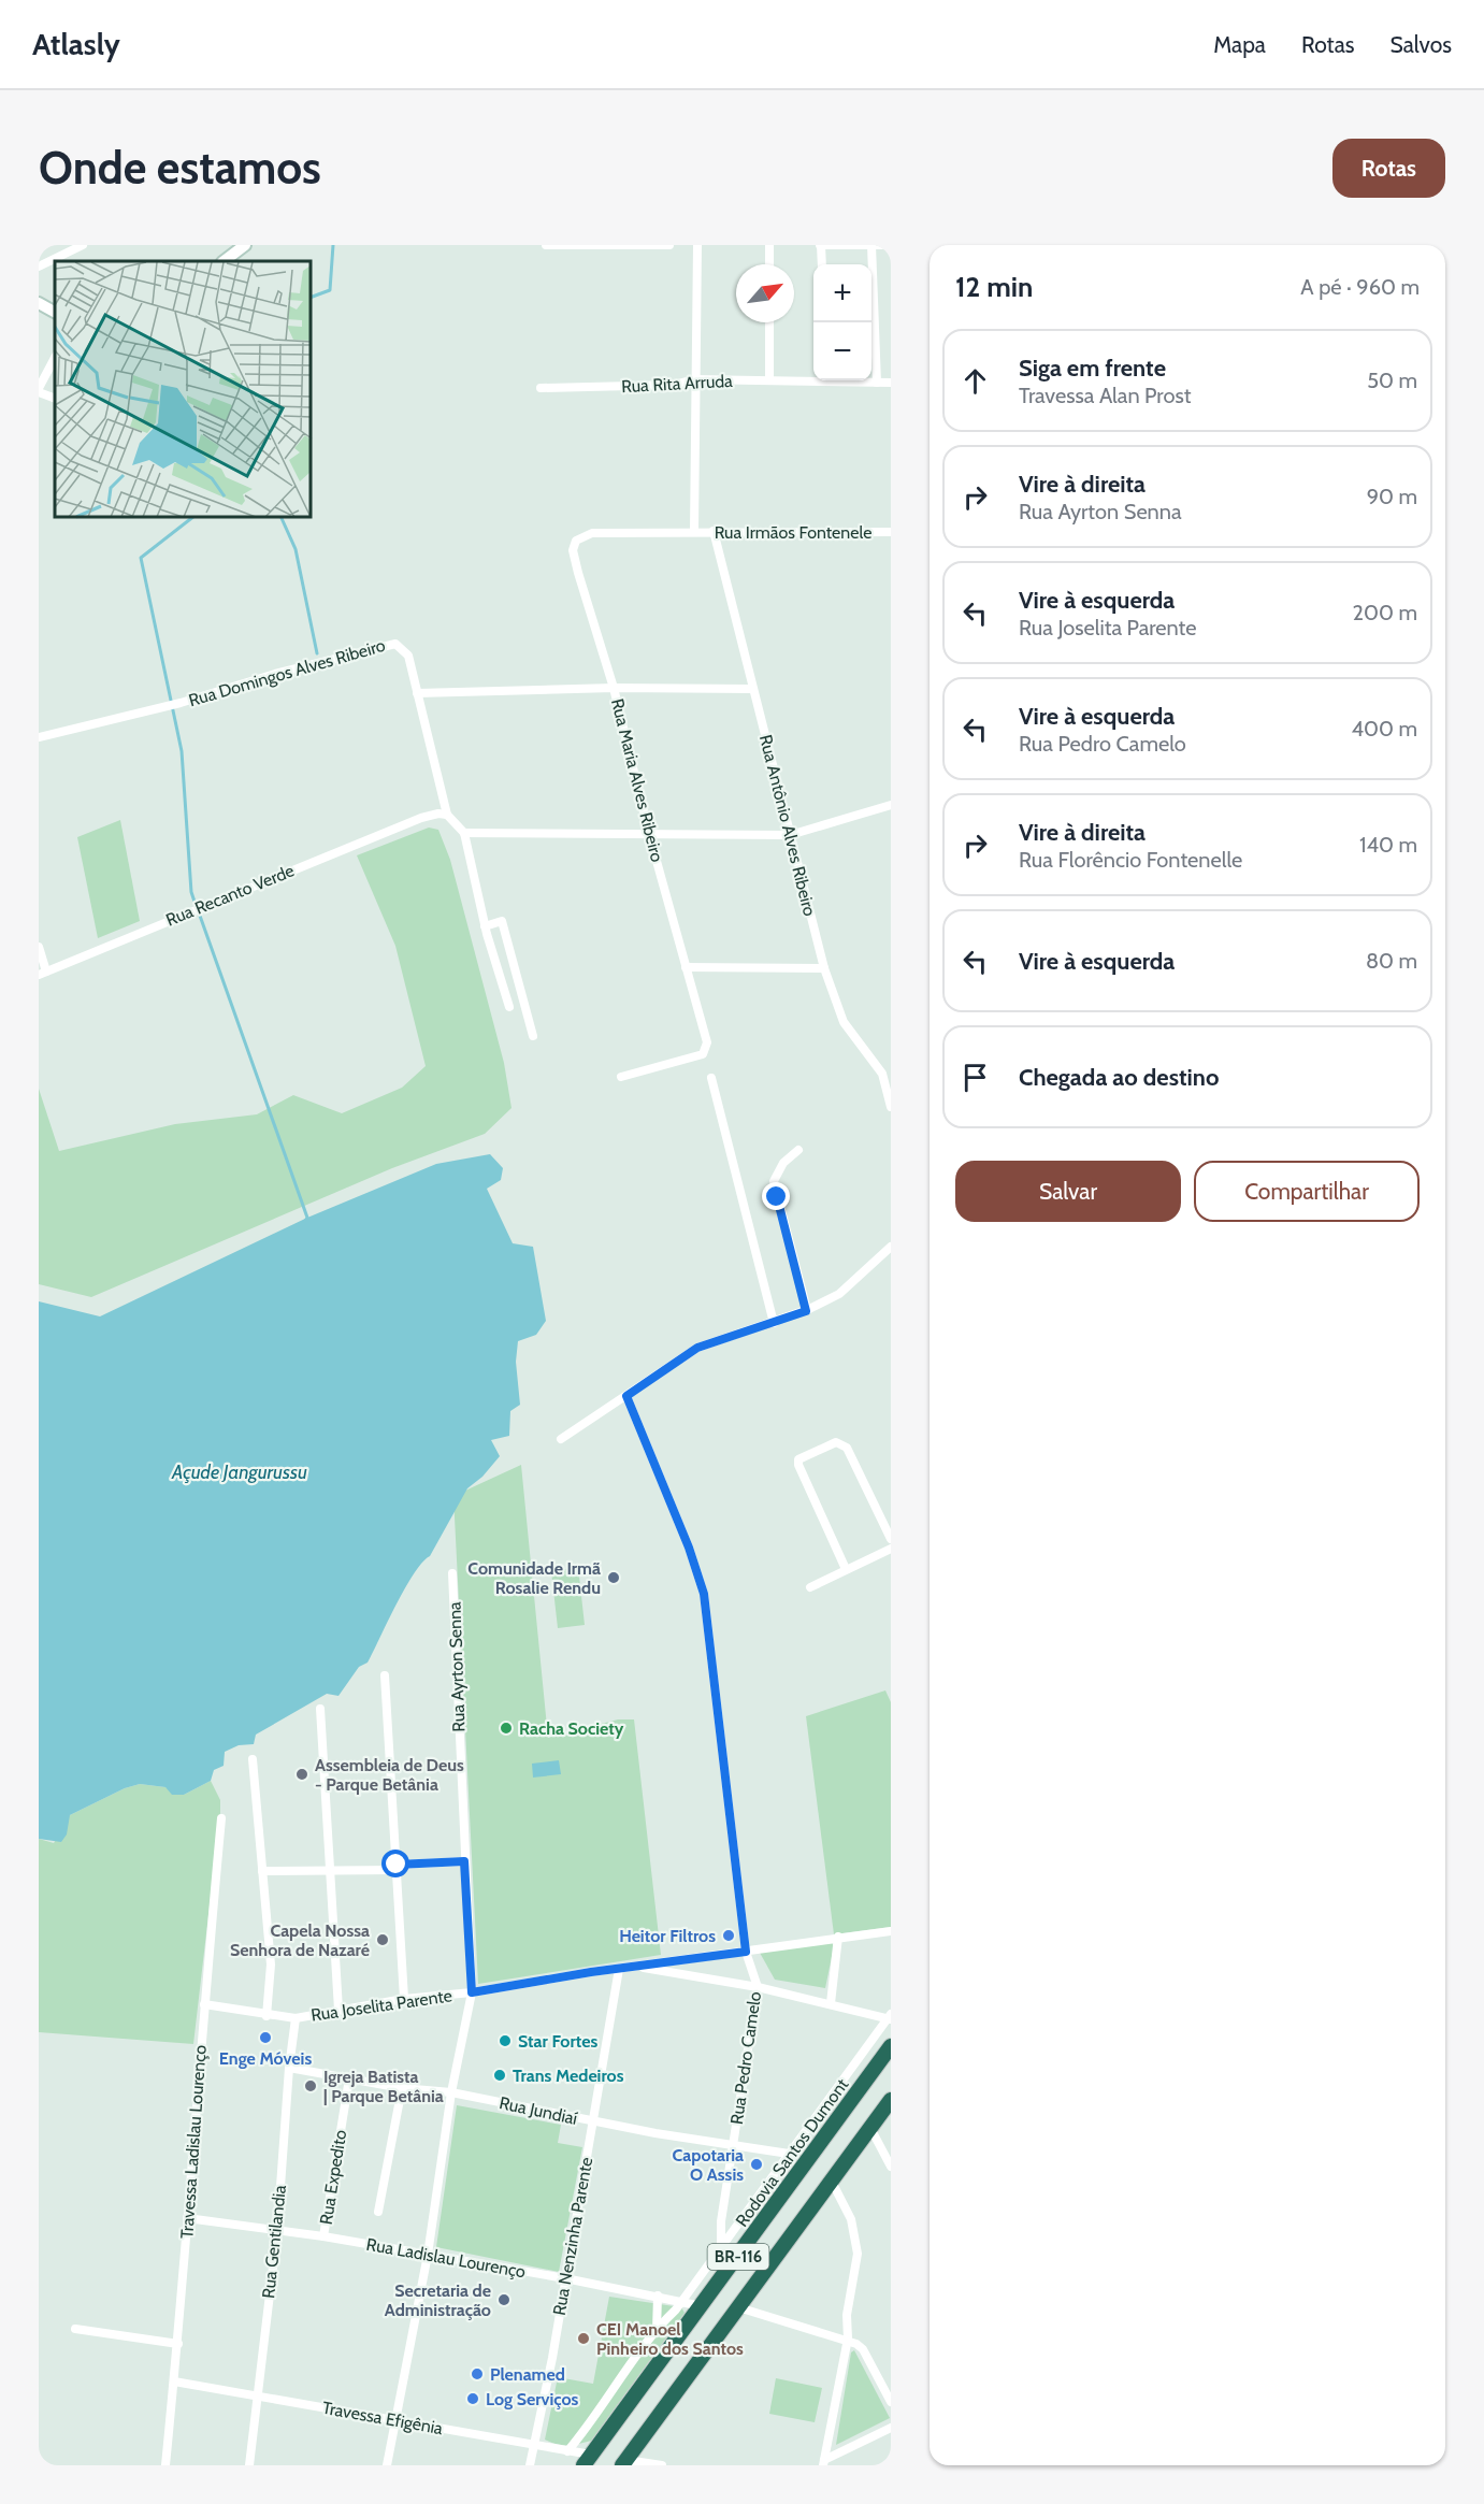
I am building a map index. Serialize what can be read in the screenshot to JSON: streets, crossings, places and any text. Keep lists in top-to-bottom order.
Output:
{
  "streets": {
    "highway": ["Rodovia Santos Dumont", "BR-116"],
    "street": [
      "Rua Rita Arruda",
      "Rua Irmãos Fontenele",
      "Rua Domingos Alves Ribeiro",
      "Rua Maria Alves Ribeiro",
      "Rua Antônio Alves Ribeiro",
      "Rua Recanto Verde",
      "Rua Ayrton Senna",
      "Rua Joselita Parente",
      "Rua Pedro Camelo",
      "Rua Jundiaí",
      "Travessa Ladislau Lourenço",
      "Rua Expedito",
      "Rua Nenzinha Parente",
      "Rua Gentilandia",
      "Rua Ladislau Lourenço",
      "Travessa Efigênia"
    ]
  },
  "crossings": [
    ["Rua Irmãos Fontenele", "Rua Maria Alves Ribeiro"],
    ["Rua Irmãos Fontenele", "Rua Antônio Alves Ribeiro"],
    ["Rua Domingos Alves Ribeiro", "Rua Recanto Verde"],
    ["Rua Ayrton Senna", "Rua Joselita Parente"],
    ["Rua Ayrton Senna", "Rua Jundiaí"],
    ["Rua Ayrton Senna", "Rua Ladislau Lourenço"],
    ["Rua Ayrton Senna", "Travessa Efigênia"],
    ["Rua Joselita Parente", "Rua Pedro Camelo"],
    ["Rua Joselita Parente", "Travessa Ladislau Lourenço"],
    ["Rua Joselita Parente", "Rua Nenzinha Parente"],
    ["Rua Joselita Parente", "Rua Gentilandia"],
    ["Rua Pedro Camelo", "Rua Jundiaí"],
    ["Rua Pedro Camelo", "Rua Ladislau Lourenço"],
    ["Rua Pedro Camelo", "Travessa Efigênia"],
    ["Rua Jundiaí", "Rua Expedito"],
    ["Rua Jundiaí", "Rua Nenzinha Parente"],
    ["Rua Jundiaí", "Rua Gentilandia"],
    ["Travessa Ladislau Lourenço", "Rua Ladislau Lourenço"],
    ["Travessa Ladislau Lourenço", "Travessa Efigênia"],
    ["Rodovia Santos Dumont", "Rua Ladislau Lourenço"],
    ["Rodovia Santos Dumont", "Travessa Efigênia"],
    ["Rua Expedito", "Rua Ladislau Lourenço"],
    ["Rua Nenzinha Parente", "Rua Ladislau Lourenço"],
    ["Rua Nenzinha Parente", "Travessa Efigênia"],
    ["Rua Gentilandia", "Rua Ladislau Lourenço"],
    ["Rua Gentilandia", "Travessa Efigênia"]
  ],
  "water": ["Açude Jangurussu"],
  "places": [
    "Comunidade Irmã Rosalie Rendu",
    "Racha Society",
    "Assembleia de Deus - Parque Betânia",
    "Heitor Filtros",
    "Capela Nossa Senhora de Nazaré",
    "Enge Móveis",
    "Star Fortes",
    "Trans Medeiros",
    "Igreja Batista | Parque Betânia",
    "Capotaria O Assis",
    "Secretaria de Administração",
    "CEI Manoel Pinheiro dos Santos",
    "Plenamed",
    "Log Serviços"
  ],
  "north": "top right",
  "page": {
    "header": "Atlasly",
    "nav": ["Mapa", "Rotas", "Salvos"],
    "buttons": [
      "Rotas",
      ["Salvar", "Compartilhar"]
    ],
    "title": "Onde estamos",
    "heading": ["12 min", "A pé · 960 m"],
    "map_buttons": ["+", "−"],
    "list": [
      ["Siga em frente", "Travessa Alan Prost", "50 m"],
      ["Vire à direita", "Rua Ayrton Senna", "90 m"],
      ["Vire à esquerda", "Rua Joselita Parente", "200 m"],
      ["Vire à esquerda", "Rua Pedro Camelo", "400 m"],
      ["Vire à direita", "Rua Florêncio Fontenelle", "140 m"],
      ["Vire à esquerda", "80 m"],
      "Chegada ao destino"
    ]
  }
}
